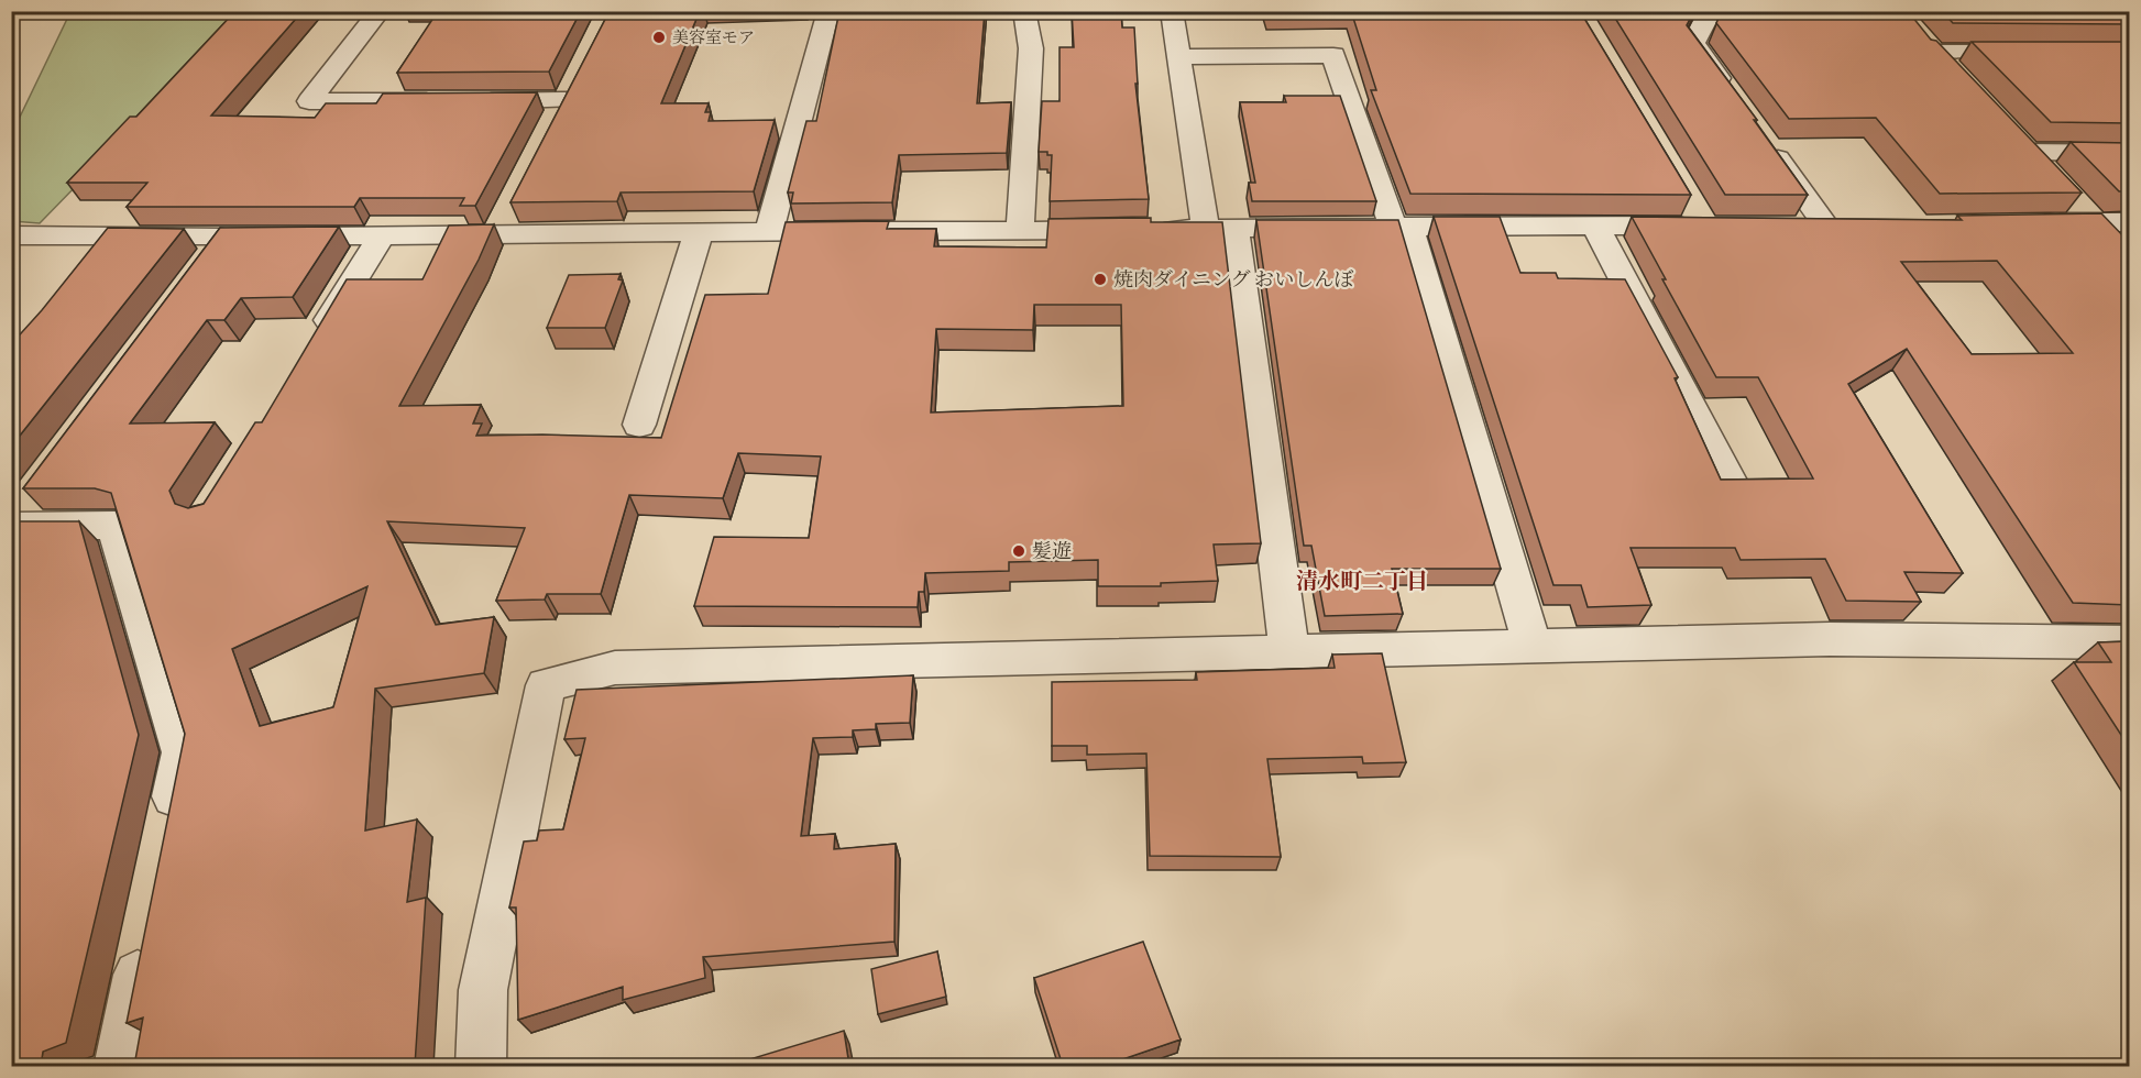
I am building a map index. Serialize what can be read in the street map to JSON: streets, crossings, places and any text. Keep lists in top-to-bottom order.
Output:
{
  "districts": ["清水町二丁目"],
  "places": ["美容室モア", "焼肉ダイニング おいしんぼ", "髪遊"]
}
